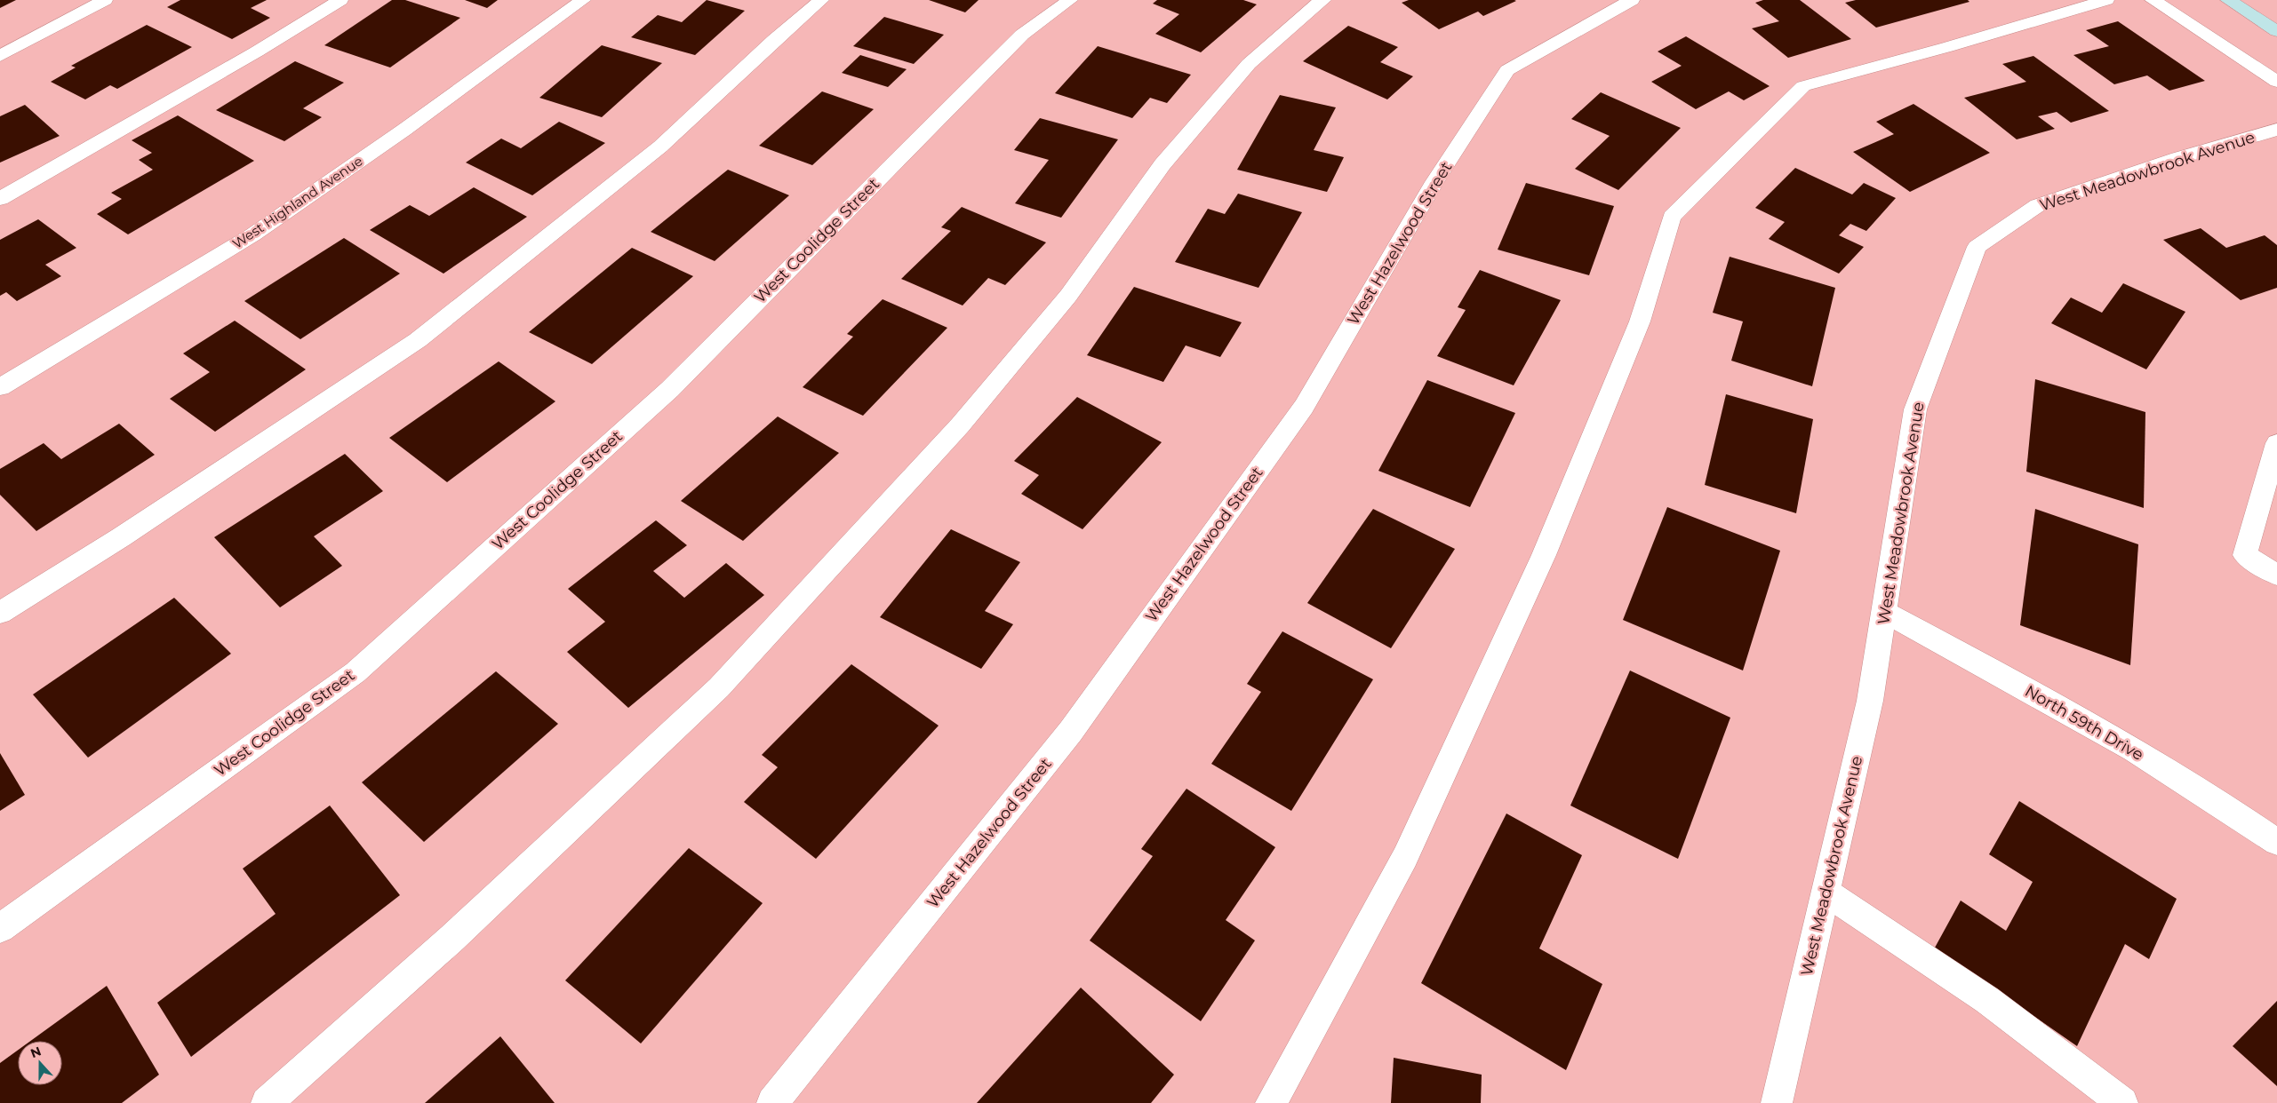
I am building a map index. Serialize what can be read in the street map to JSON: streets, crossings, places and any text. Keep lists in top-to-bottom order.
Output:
{
  "streets": {
    "street": [
      "West Meadowbrook Avenue",
      "West Highland Avenue",
      "West Coolidge Street",
      "West Hazelwood Street",
      "North 59th Drive"
    ]
  },
  "crossings": [
    ["West Meadowbrook Avenue", "North 59th Drive"]
  ],
  "north": "top"
}
